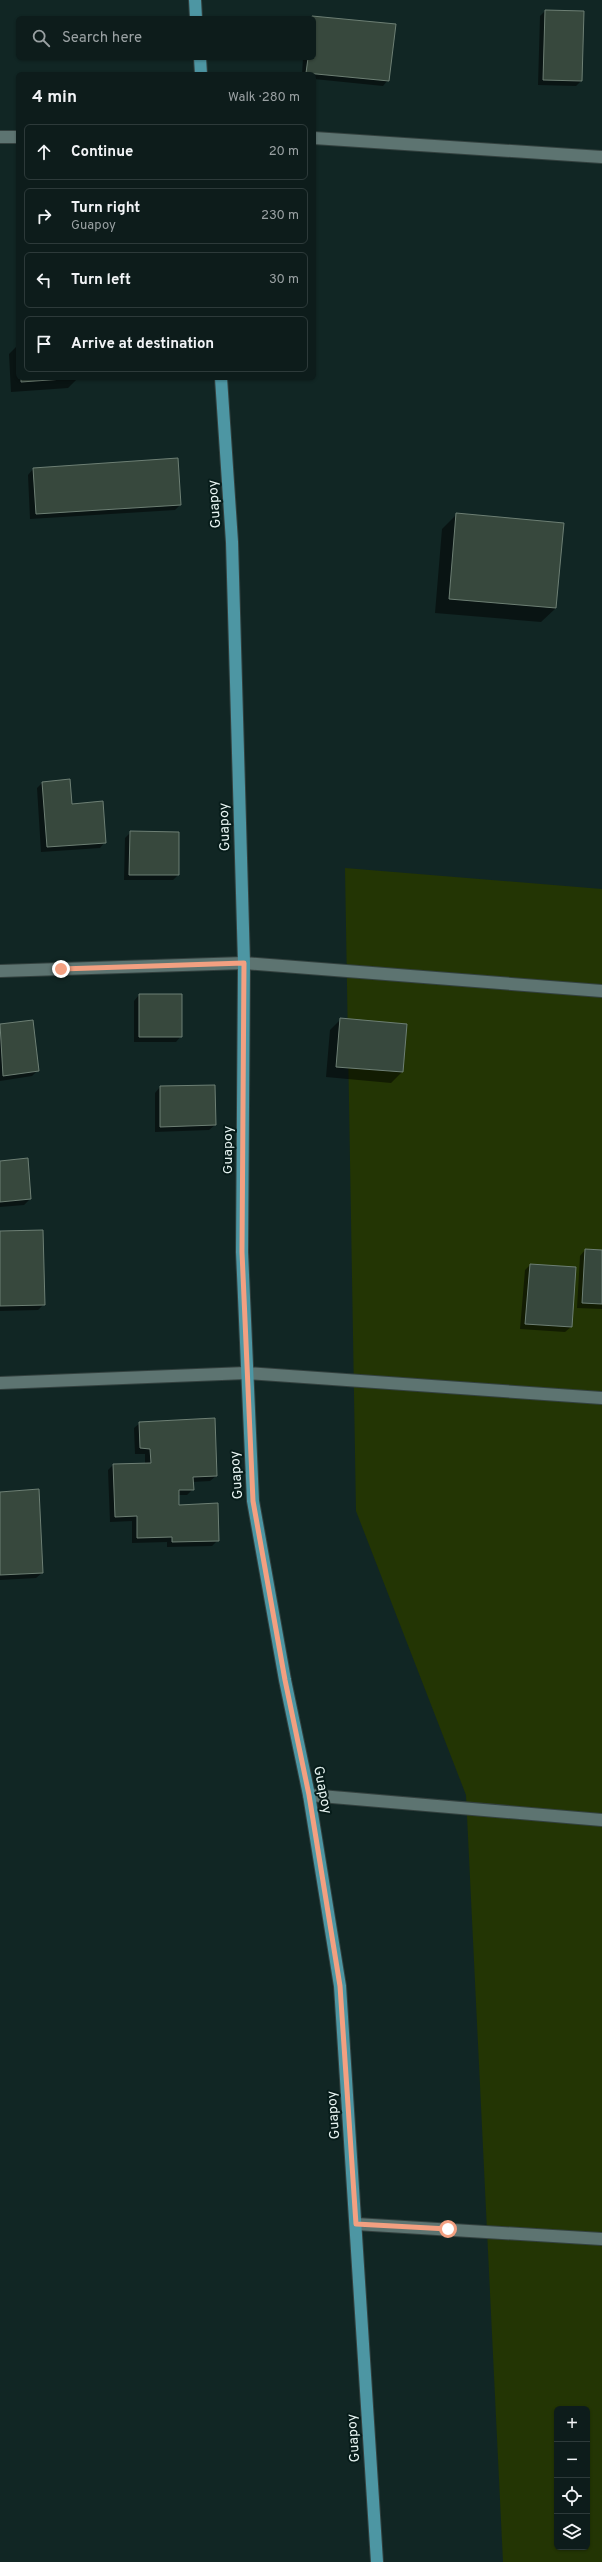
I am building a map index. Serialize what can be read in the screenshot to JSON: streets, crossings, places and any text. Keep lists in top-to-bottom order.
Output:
{
  "streets": {
    "main road": ["Guapoy"]
  },
  "page": {
    "search": "Search here",
    "heading": ["4 min", "Walk · 280 m"],
    "list": [
      ["Continue", "20 m"],
      ["Turn right", "Guapoy", "230 m"],
      ["Turn left", "30 m"],
      "Arrive at destination"
    ],
    "map_buttons": ["+", "−"]
  }
}
